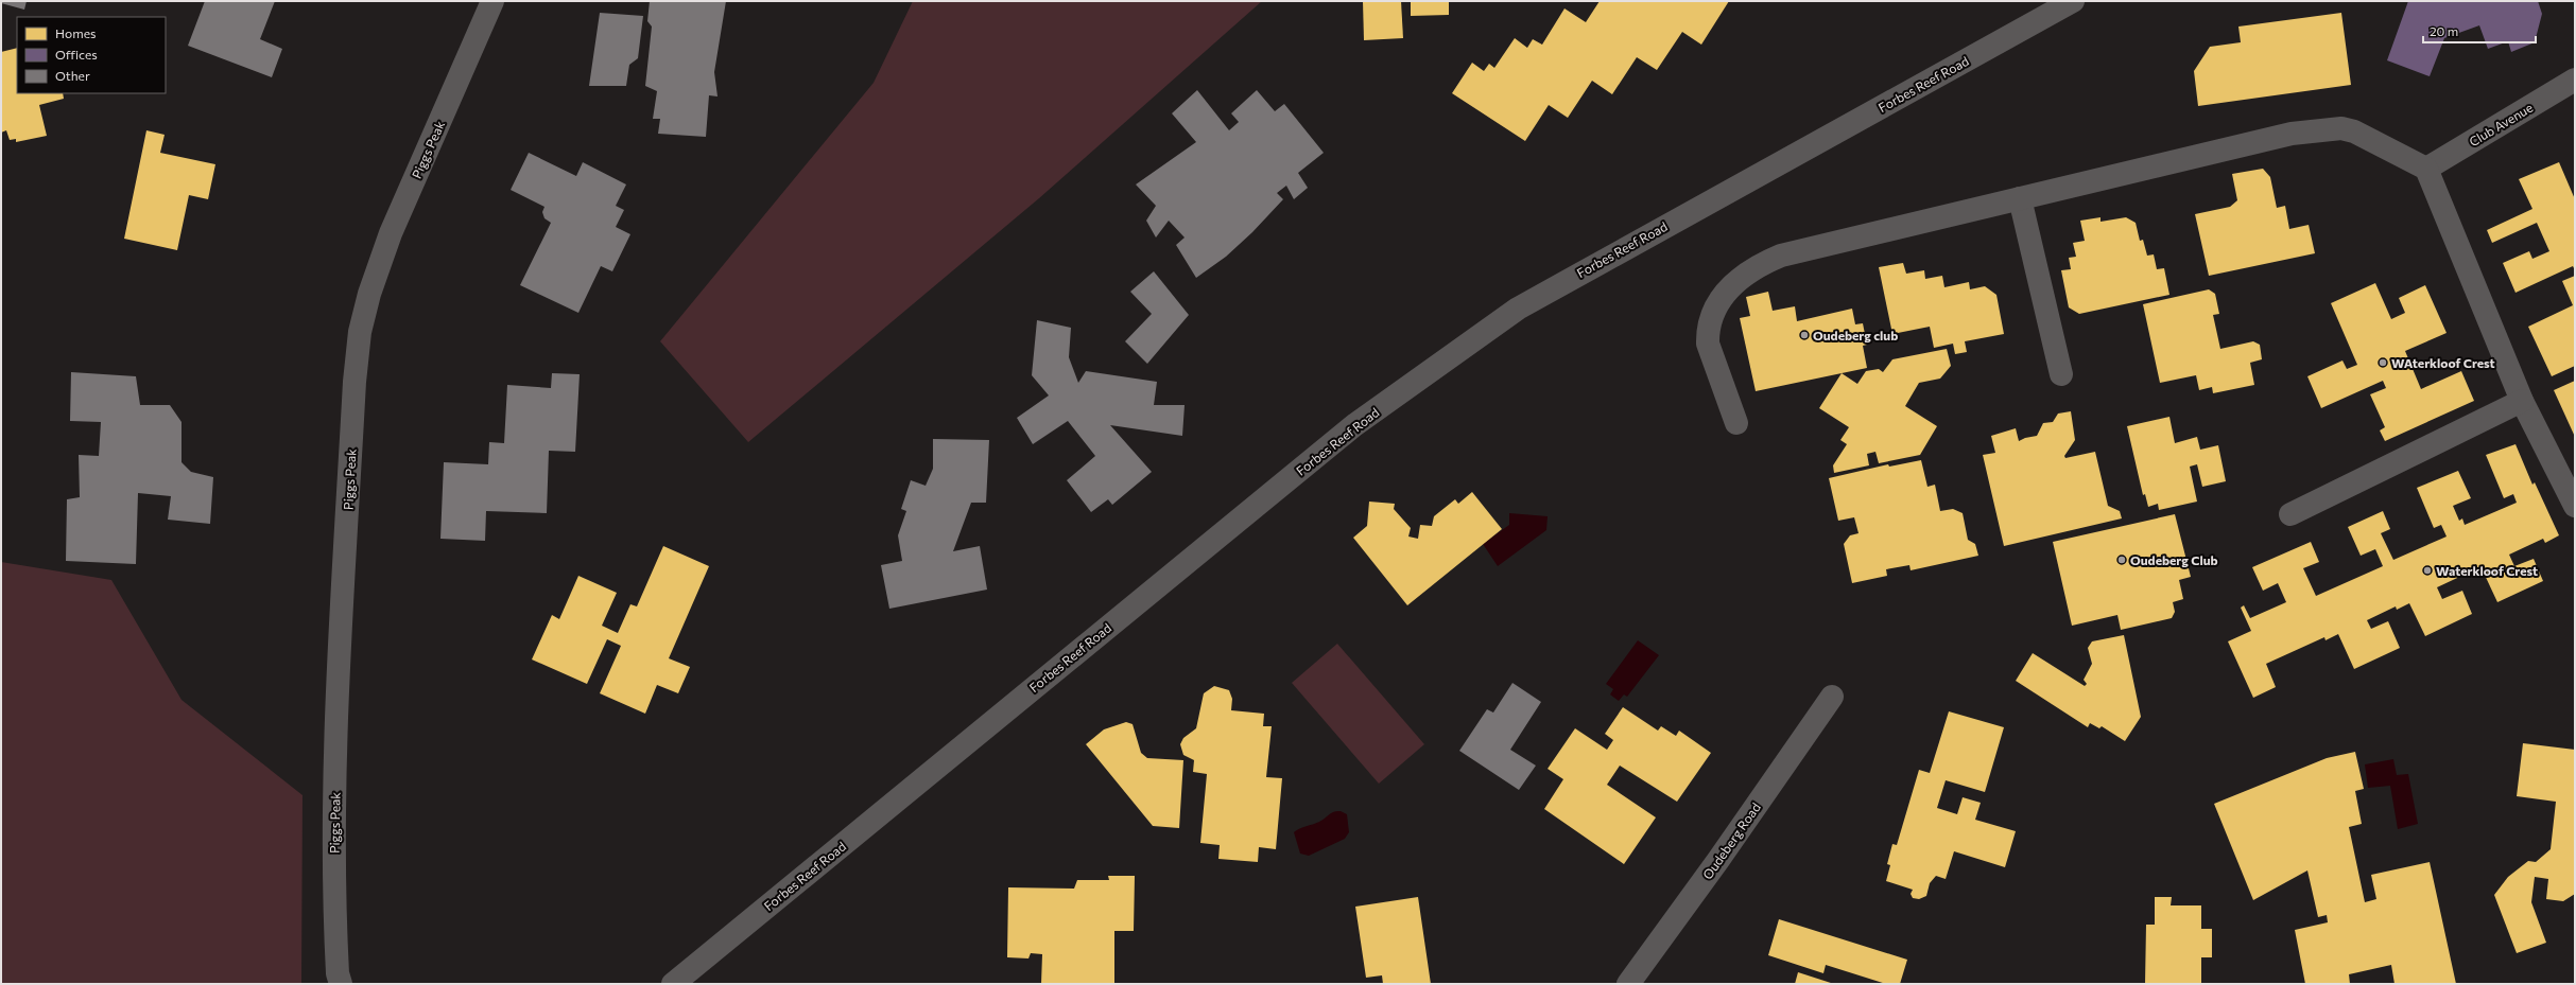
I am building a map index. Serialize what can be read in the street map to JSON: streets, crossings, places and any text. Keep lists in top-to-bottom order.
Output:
{
  "streets": {
    "street": [
      "Forbes Reef Road",
      "Club Avenue",
      "Piggs Peak",
      "Oudeberg Road"
    ]
  },
  "places": [
    "Oudeberg club",
    "WAterkloof Crest",
    "Oudeberg Club",
    "Waterkloof Crest"
  ],
  "legend": ["Homes", "Offices", "Other"],
  "scale_bar": "20 m"
}
